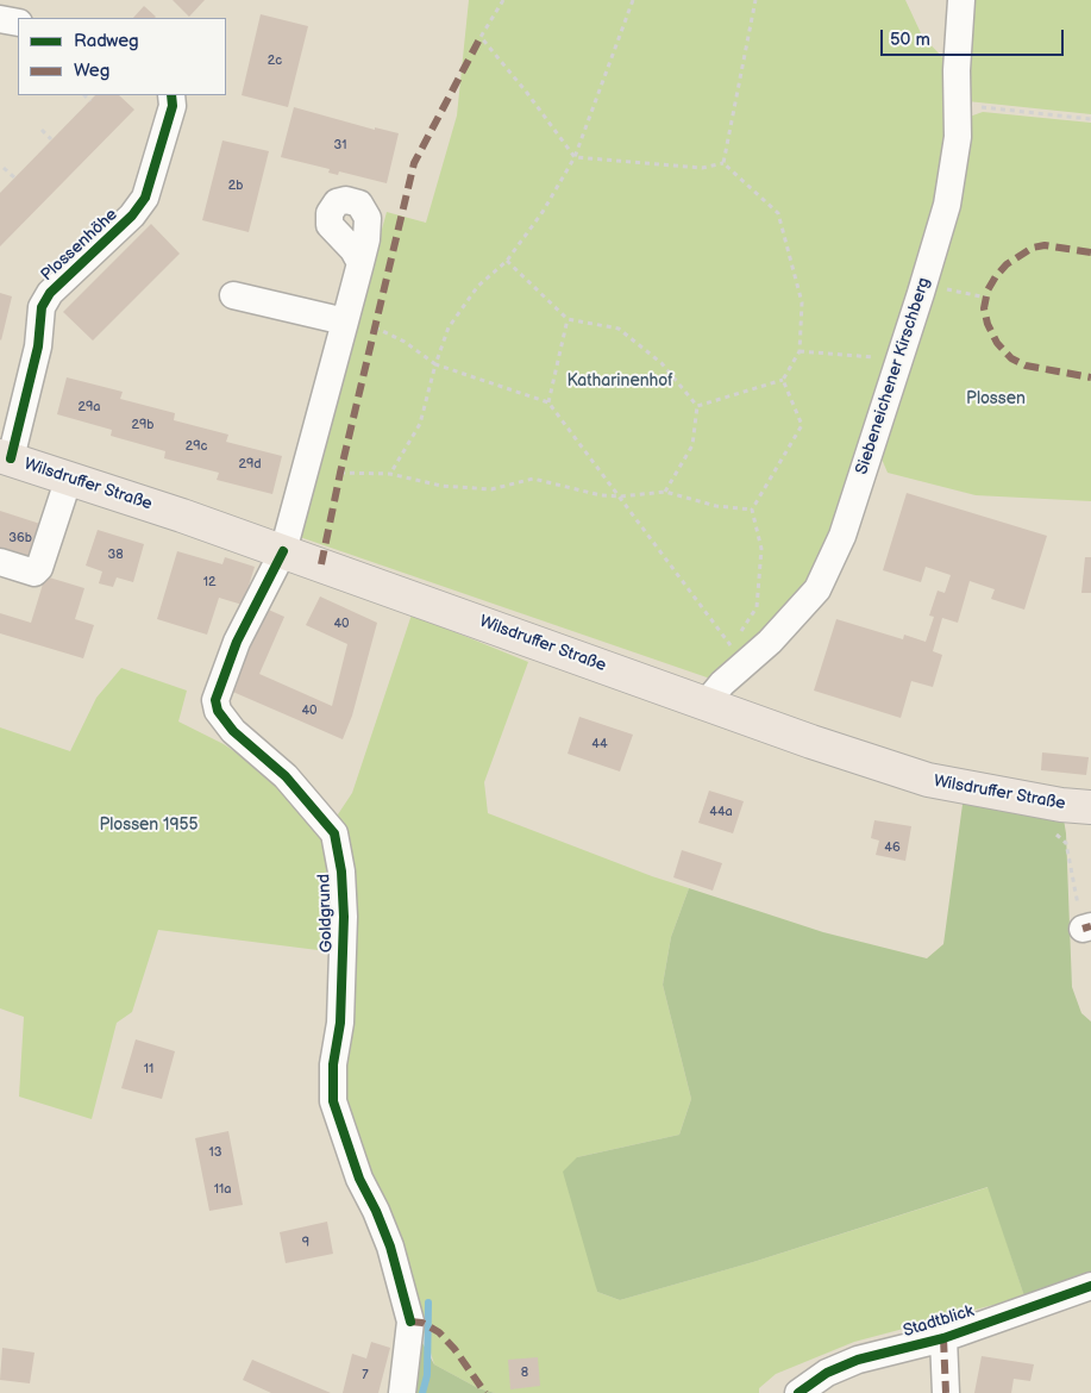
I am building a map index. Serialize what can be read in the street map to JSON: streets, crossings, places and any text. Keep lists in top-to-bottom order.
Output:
{
  "streets": {
    "main road": ["Wilsdruffer Straße"],
    "street": [
      "Plossenhöhe",
      "Siebeneichener Kirschberg",
      "Goldgrund",
      "Stadtblick"
    ]
  },
  "crossings": [
    ["Plossenhöhe", "Wilsdruffer Straße"],
    ["Siebeneichener Kirschberg", "Wilsdruffer Straße"],
    ["Wilsdruffer Straße", "Goldgrund"]
  ],
  "parks": ["Katharinenhof", "Plossen", "Plossen 1955"],
  "house_numbers": [
    "2c",
    "31",
    "2b",
    "29a",
    "29b",
    "29c",
    "29d",
    "36b",
    "38",
    "12",
    "40",
    "40",
    "44",
    "44a",
    "46",
    "11",
    "13",
    "11a",
    "9",
    "8",
    "7"
  ],
  "legend": ["Radweg", "Weg"],
  "scale_bar": "50 m"
}
